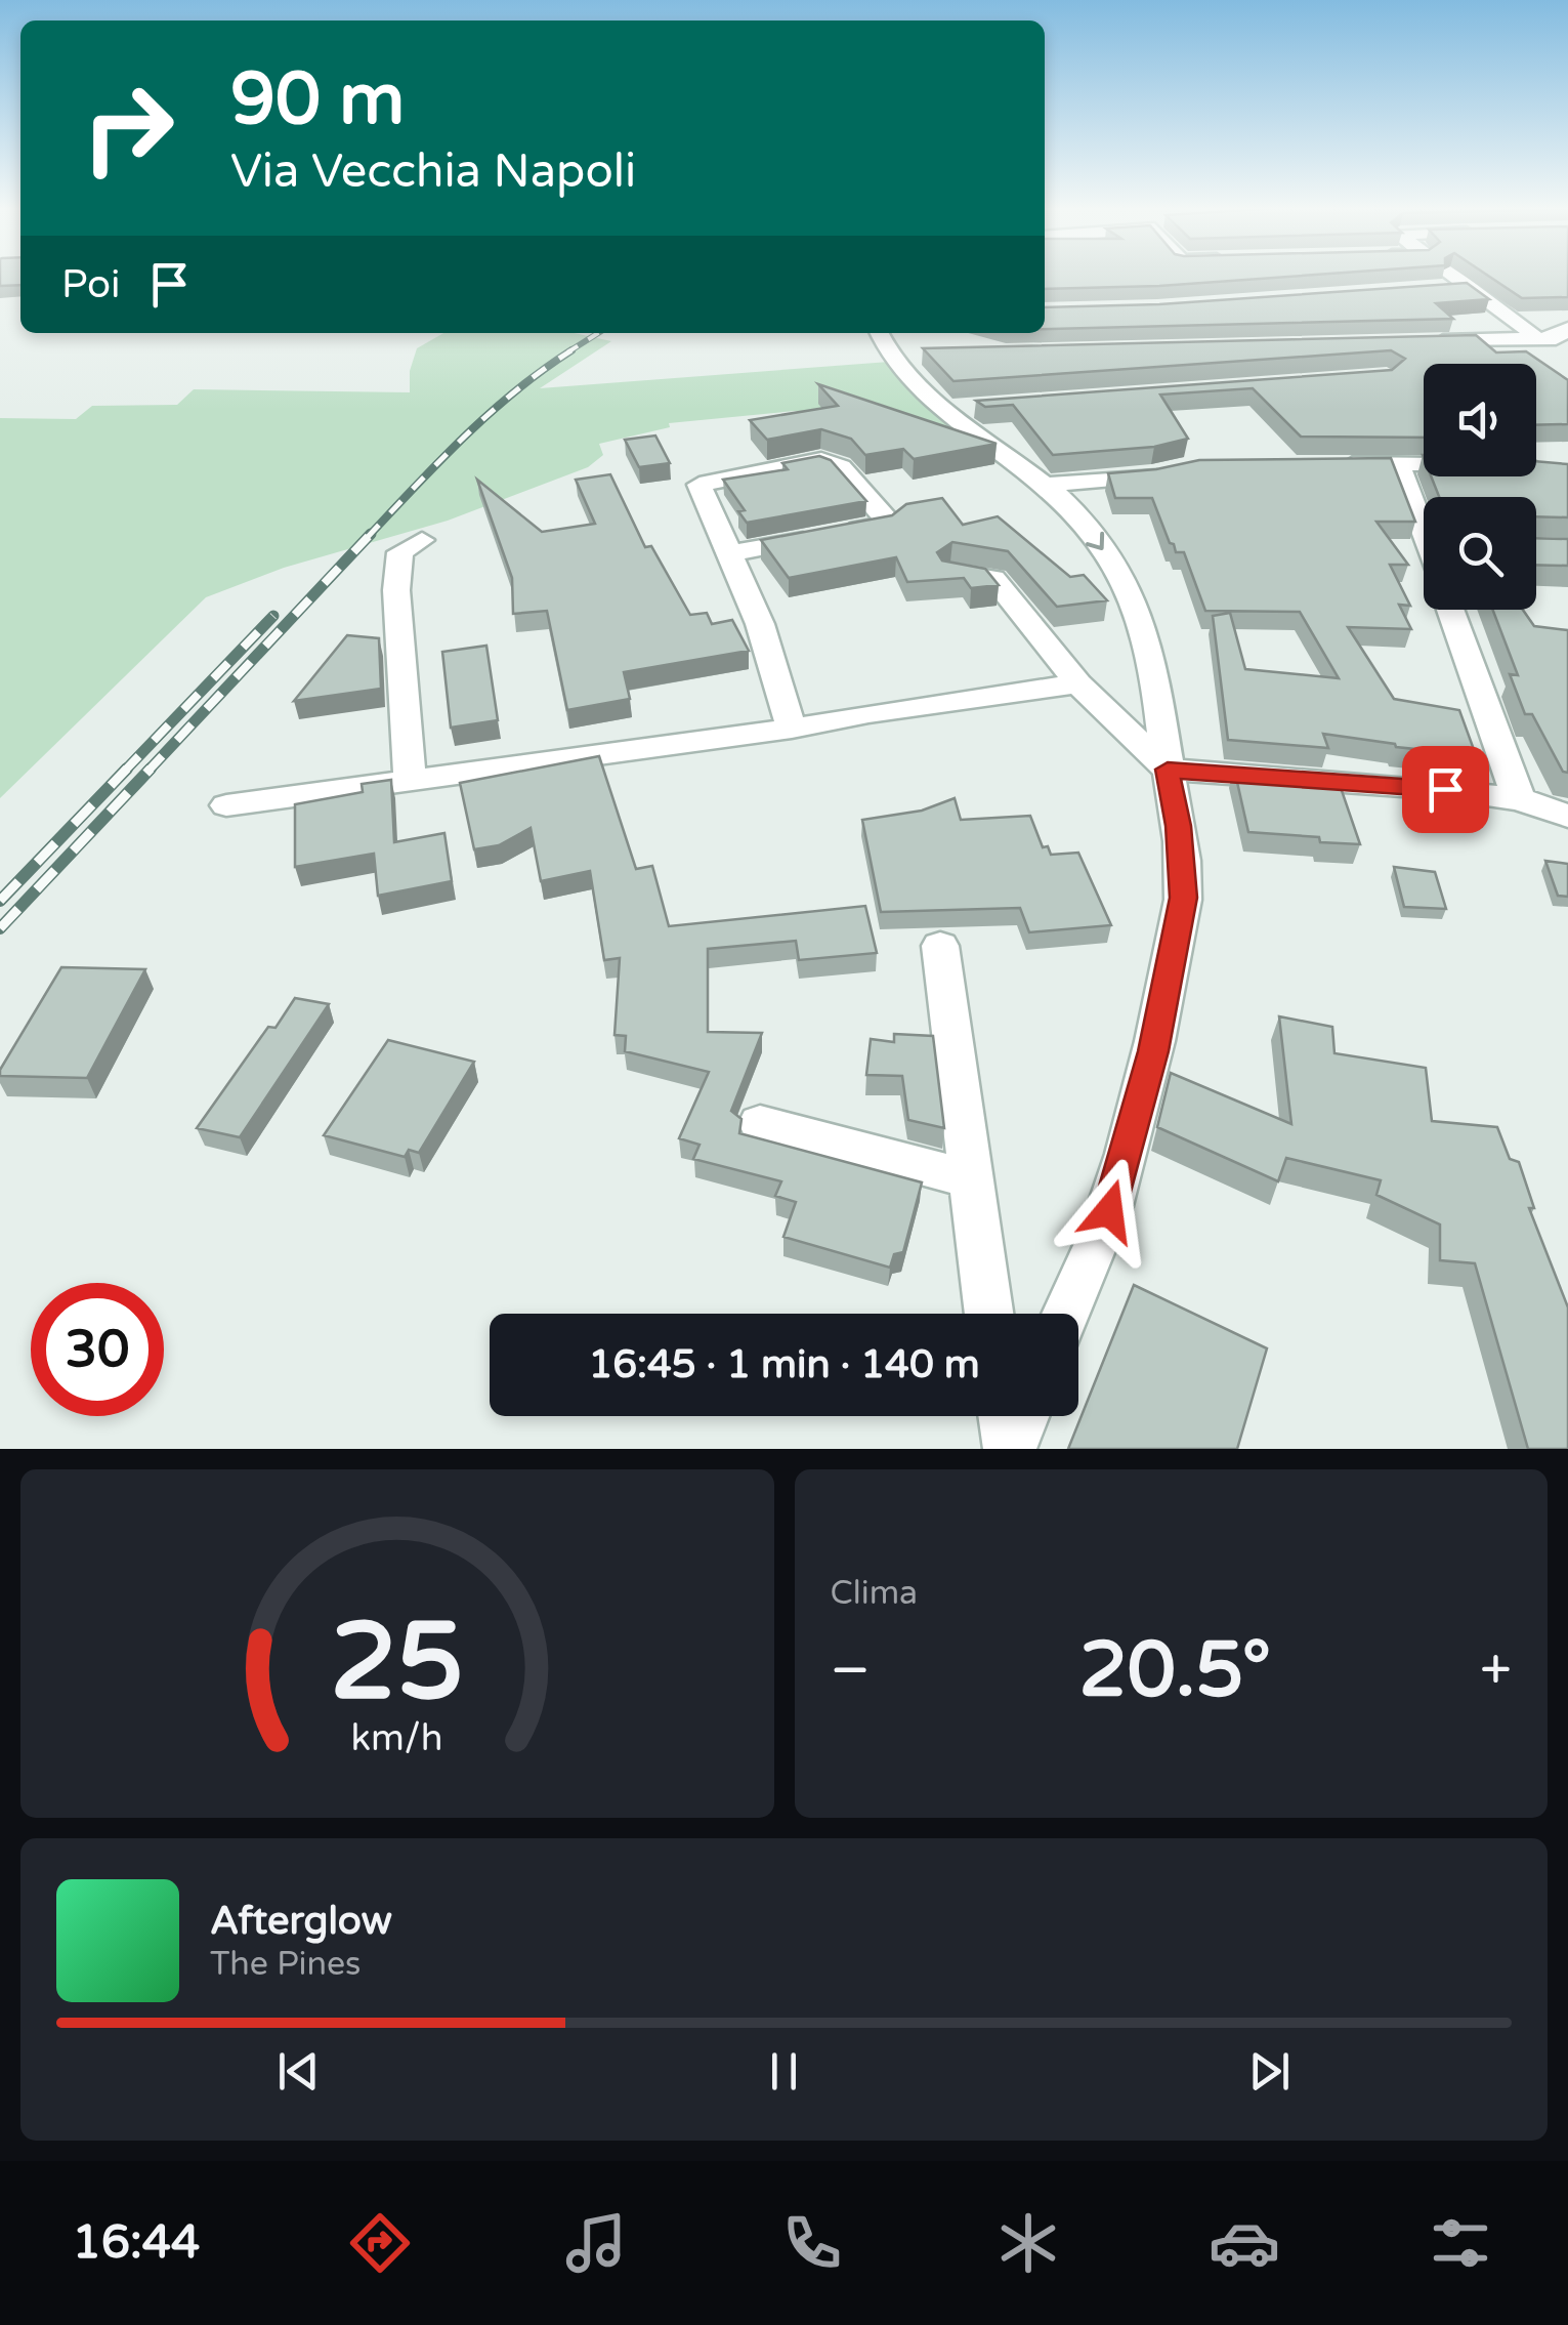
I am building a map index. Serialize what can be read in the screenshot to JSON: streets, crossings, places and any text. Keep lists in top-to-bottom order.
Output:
{
  "page": {
    "turn": ["90 m", "Via Vecchia Napoli"],
    "then": "Poi",
    "limit": "30",
    "trip": "16:45 · 1 min · 140 m",
    "tile": "Clima",
    "heat": ["−", "20.5°", "+"],
    "song": ["Afterglow", "The Pines"],
    "tabs": "16:44",
    "gauge": ["25", "km/h"]
  }
}
